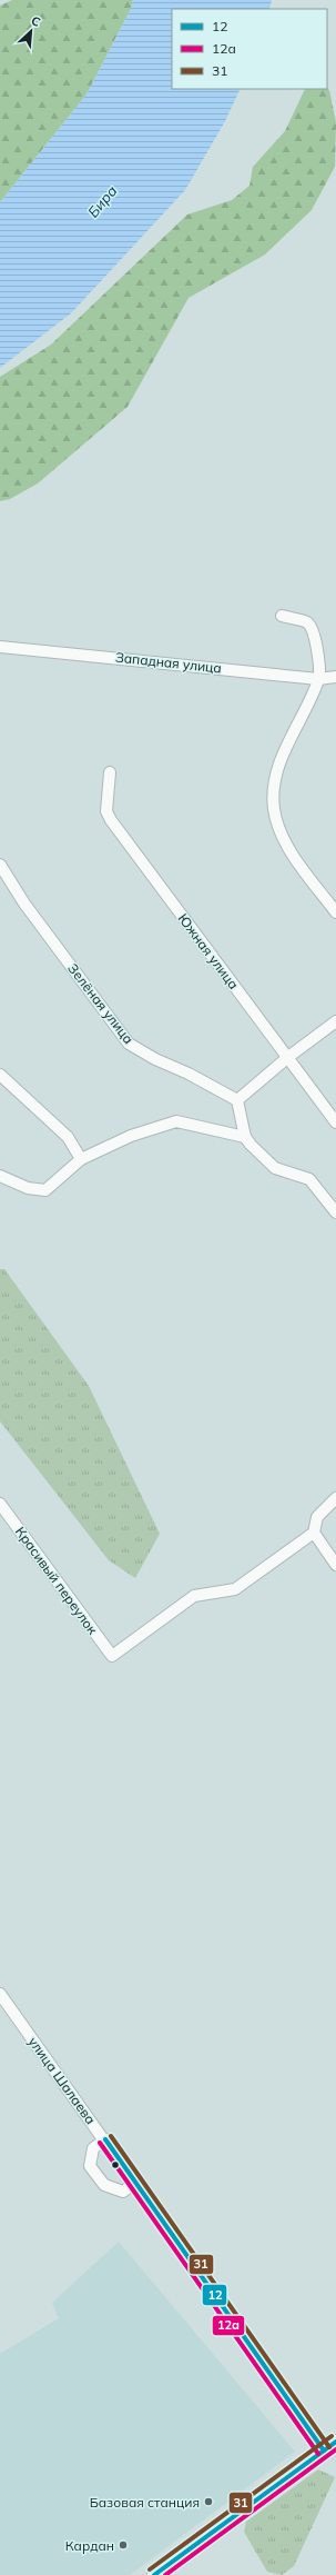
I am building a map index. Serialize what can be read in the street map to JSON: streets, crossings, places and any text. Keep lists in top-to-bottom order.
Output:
{
  "streets": {
    "street": [
      "Западная улица",
      "Южная улица",
      "Зелёная улица",
      "Красивый переулок",
      "улица Шалаева"
    ]
  },
  "water": ["Бира"],
  "places": ["Базовая станция", "Кардан"],
  "lines": ["transit line 31", "transit line 12", "transit line 12а"],
  "legend": ["12", "12а", "31"],
  "north": "top right"
}
